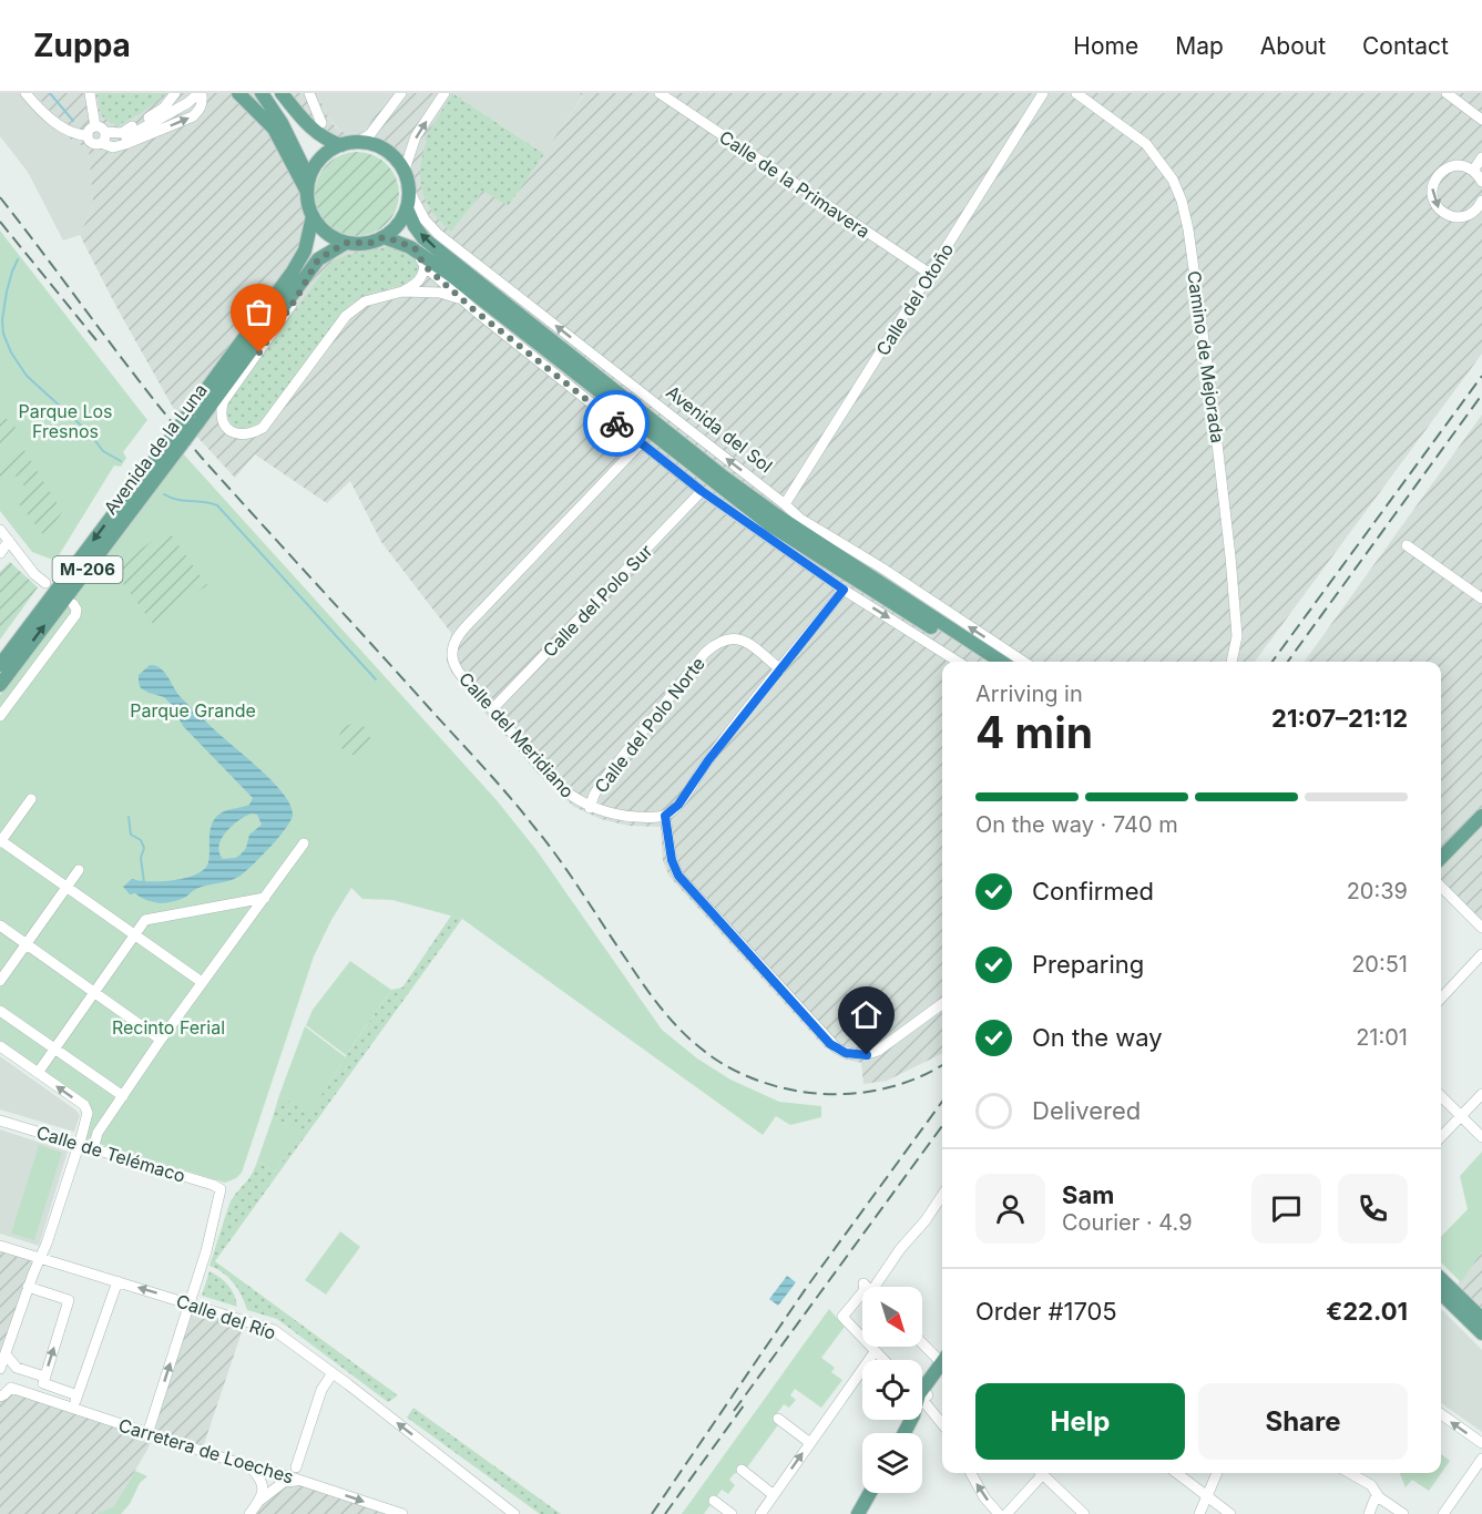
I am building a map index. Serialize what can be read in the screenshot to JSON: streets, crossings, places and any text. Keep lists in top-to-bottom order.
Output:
{
  "streets": {
    "main road": ["Avenida del Sol", "Avenida de la Luna", "M-206"],
    "street": [
      "Calle de la Primavera",
      "Calle del Otoño",
      "Camino de Mejorada",
      "Calle del Polo Sur",
      "Calle del Polo Norte",
      "Calle del Meridiano",
      "Calle de Telémaco",
      "Calle del Río",
      "Carretera de Loeches"
    ]
  },
  "crossings": [
    ["Calle de la Primavera", "Calle del Otoño"],
    ["Calle del Otoño", "Avenida del Sol"],
    ["Avenida del Sol", "Avenida de la Luna"],
    ["Avenida del Sol", "M-206"],
    ["Avenida de la Luna", "M-206"],
    ["Calle del Polo Sur", "Calle del Meridiano"],
    ["Calle del Polo Norte", "Calle del Meridiano"],
    ["Calle de Telémaco", "Calle del Río"]
  ],
  "parks": ["Parque Los Fresnos", "Parque Grande", "Recinto Ferial"],
  "north": "bottom right",
  "page": {
    "header": "Zuppa",
    "nav": [
      "Home",
      "Map",
      "About",
      "Contact"
    ],
    "heading": ["4 min", "Arriving in", "21:07–21:12"],
    "panel": [
      "Sam",
      "Courier · 4.9",
      "Order #1705",
      "€22.01"
    ],
    "bar": "On the way · 740 m",
    "list": [
      ["Confirmed", "20:39"],
      ["Preparing", "20:51"],
      ["On the way", "21:01"],
      "Delivered"
    ],
    "buttons": ["Help", "Share"]
  }
}
